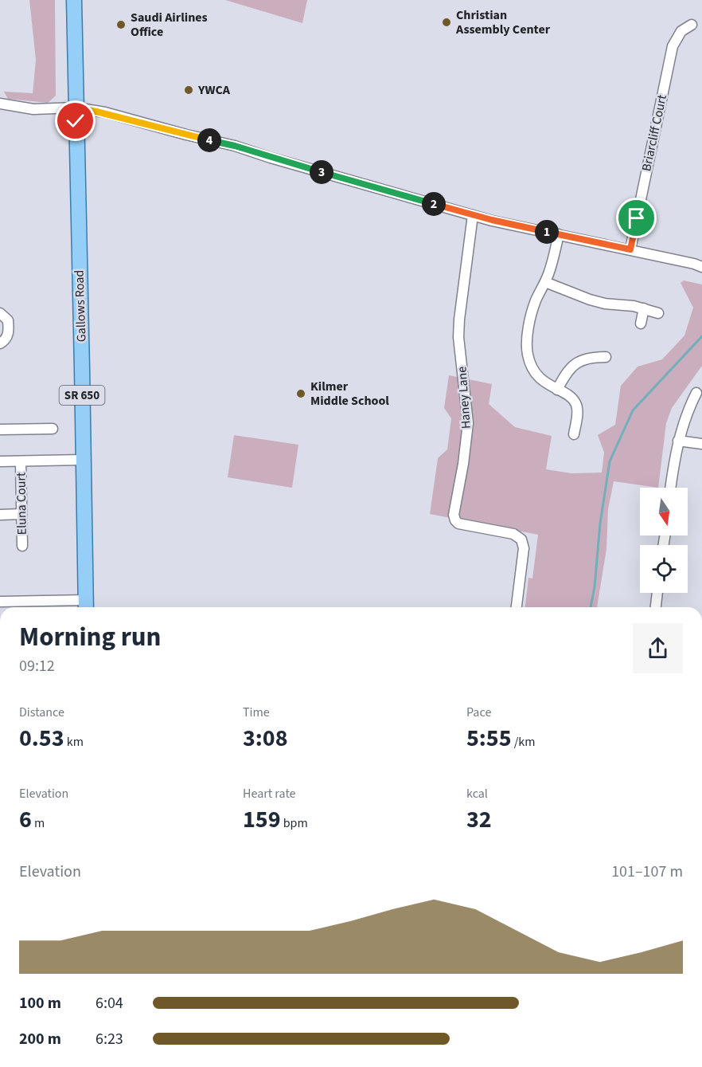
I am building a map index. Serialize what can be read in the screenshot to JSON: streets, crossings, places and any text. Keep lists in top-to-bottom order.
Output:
{
  "streets": {
    "main road": ["Gallows Road", "SR 650"],
    "street": ["Briarcliff Court", "Haney Lane", "Eluna Court"]
  },
  "places": [
    "Christian Assembly Center",
    "Saudi Airlines Office",
    "YWCA",
    "Kilmer Middle School"
  ],
  "north": "bottom",
  "page": {
    "pins": [
      "4",
      "3",
      "2",
      "1"
    ],
    "heading": ["Morning run", "09:12"],
    "stats": [
      ["Distance", "0.53 km"],
      ["Time", "3:08"],
      ["Pace", "5:55 /km"],
      ["Elevation", "6 m"],
      ["Heart rate", "159 bpm"],
      ["kcal", "32"]
    ],
    "chart": ["Elevation", "101–107 m"],
    "list": [
      {
        "name": "100 m",
        "note": "6:04"
      },
      {
        "name": "200 m",
        "note": "6:23"
      }
    ]
  }
}
